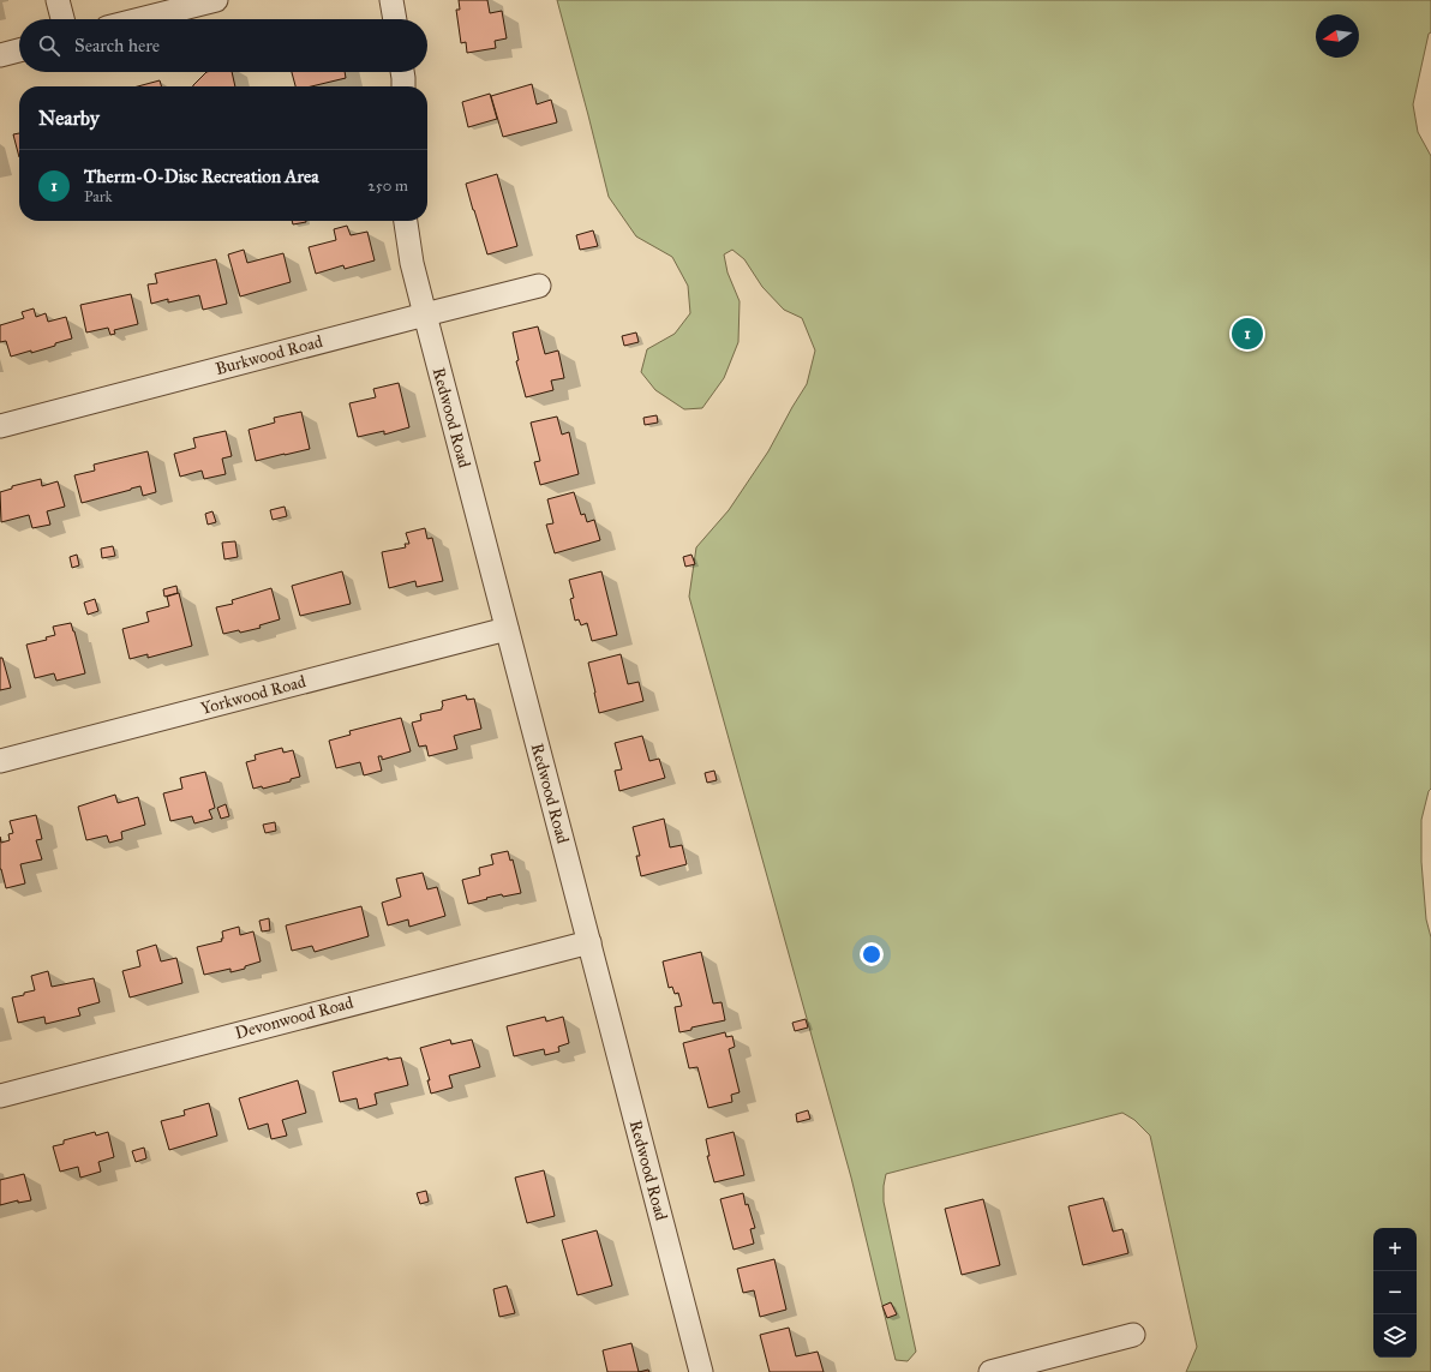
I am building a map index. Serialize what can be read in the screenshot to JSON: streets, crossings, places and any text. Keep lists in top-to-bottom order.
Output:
{
  "streets": {
    "street": [
      "Burkwood Road",
      "Redwood Road",
      "Yorkwood Road",
      "Devonwood Road"
    ]
  },
  "crossings": [
    ["Burkwood Road", "Redwood Road"],
    ["Redwood Road", "Yorkwood Road"],
    ["Redwood Road", "Devonwood Road"]
  ],
  "north": "left",
  "page": {
    "search": "Search here",
    "heading": "Nearby",
    "list": [
      {
        "mark": "1",
        "name": "Therm-O-Disc Recreation Area",
        "note": "Park",
        "value": "250 m"
      }
    ],
    "pins": "1",
    "map_buttons": ["+", "−"]
  }
}
